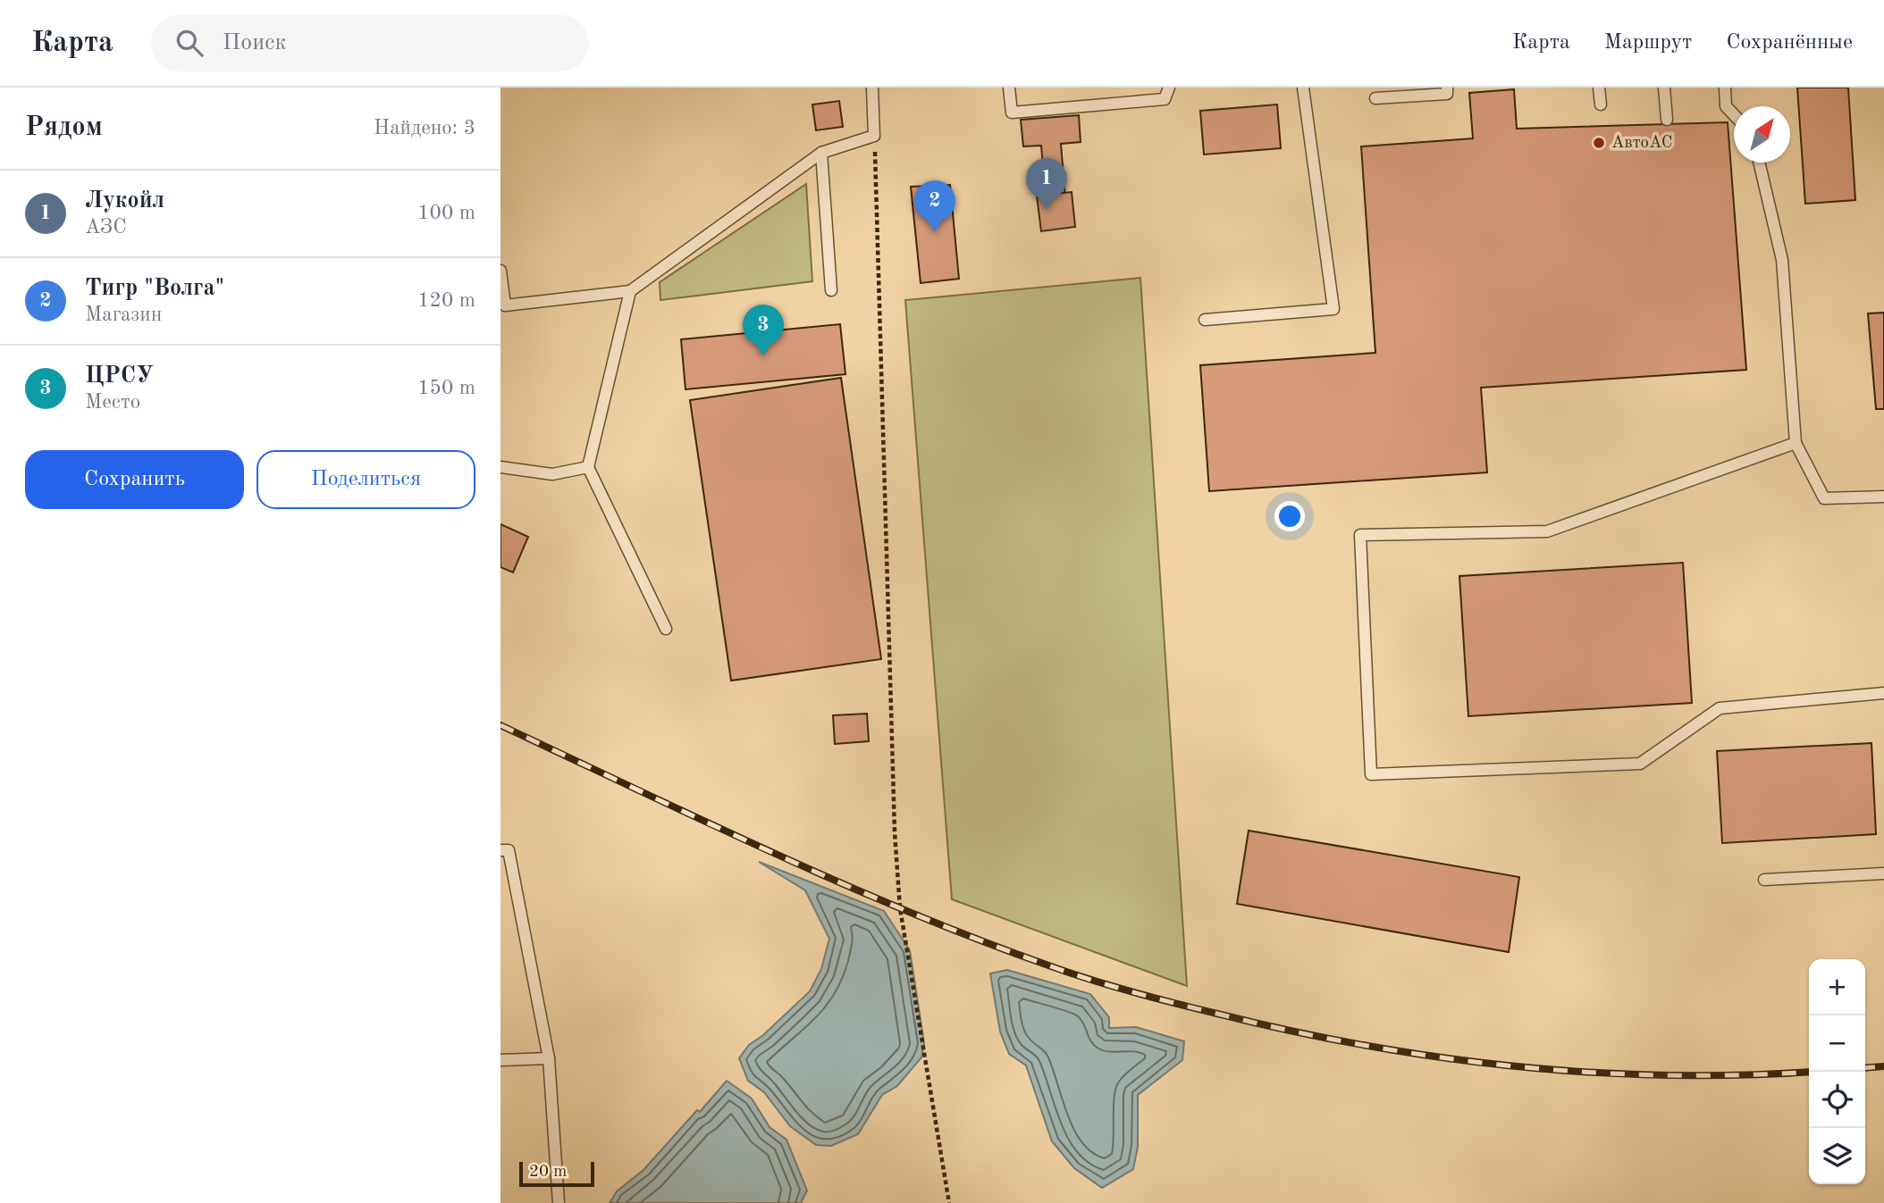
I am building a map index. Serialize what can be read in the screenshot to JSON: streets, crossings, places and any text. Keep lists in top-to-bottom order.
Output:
{
  "places": ["АвтоАС"],
  "scale_bar": "20 m",
  "north": "top right",
  "page": {
    "header": "Карта",
    "search": "Поиск",
    "nav": ["Карта", "Маршрут", "Сохранённые"],
    "heading": ["Рядом", "Найдено: 3"],
    "pins": ["1", "2", "3"],
    "list": [
      {
        "mark": "1",
        "name": "Лукойл",
        "note": "АЗС",
        "value": "100 m"
      },
      {
        "mark": "2",
        "name": "Тигр \"Волга\"",
        "note": "Магазин",
        "value": "120 m"
      },
      {
        "mark": "3",
        "name": "ЦРСУ",
        "note": "Место",
        "value": "150 m"
      }
    ],
    "buttons": ["Сохранить", "Поделиться"],
    "map_buttons": ["+", "−"],
    "scale": "20 m"
  }
}
